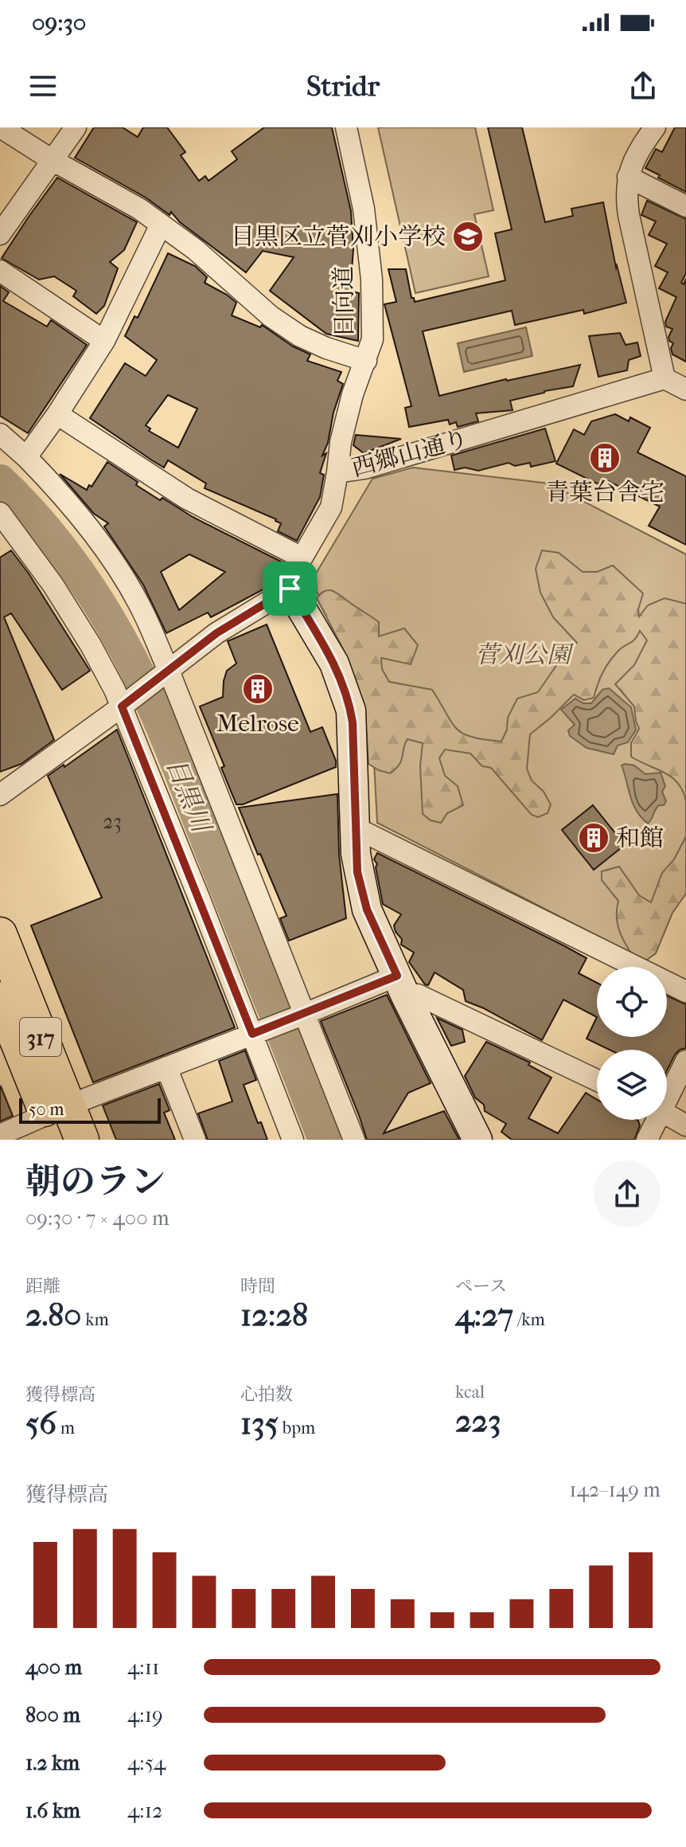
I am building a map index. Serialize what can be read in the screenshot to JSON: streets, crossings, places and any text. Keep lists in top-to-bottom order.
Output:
{
  "streets": {
    "main road": ["317"],
    "street": ["日向道", "西郷山通り"]
  },
  "crossings": [
    ["日向道", "西郷山通り"]
  ],
  "water": ["目黒川"],
  "parks": ["菅刈公園"],
  "places": {
    "school or university": ["目黒区立菅刈小学校"],
    "building": ["青葉台舎宅", "Melrose", "和館"]
  },
  "house_numbers": ["23"],
  "scale_bar": "50 m",
  "page": {
    "status": "09:30",
    "header": "Stridr",
    "scale": "50 m",
    "heading": ["朝のラン", "09:30 · 7 × 400 m"],
    "stats": [
      ["距離", "2.80 km"],
      ["時間", "12:28"],
      ["ペース", "4:27 /km"],
      ["獲得標高", "56 m"],
      ["心拍数", "135 bpm"],
      ["kcal", "223"]
    ],
    "chart": ["獲得標高", "142–149 m"],
    "list": [
      {
        "name": "400 m",
        "note": "4:11"
      },
      {
        "name": "800 m",
        "note": "4:19"
      },
      {
        "name": "1.2 km",
        "note": "4:54"
      },
      {
        "name": "1.6 km",
        "note": "4:12"
      }
    ]
  }
}
